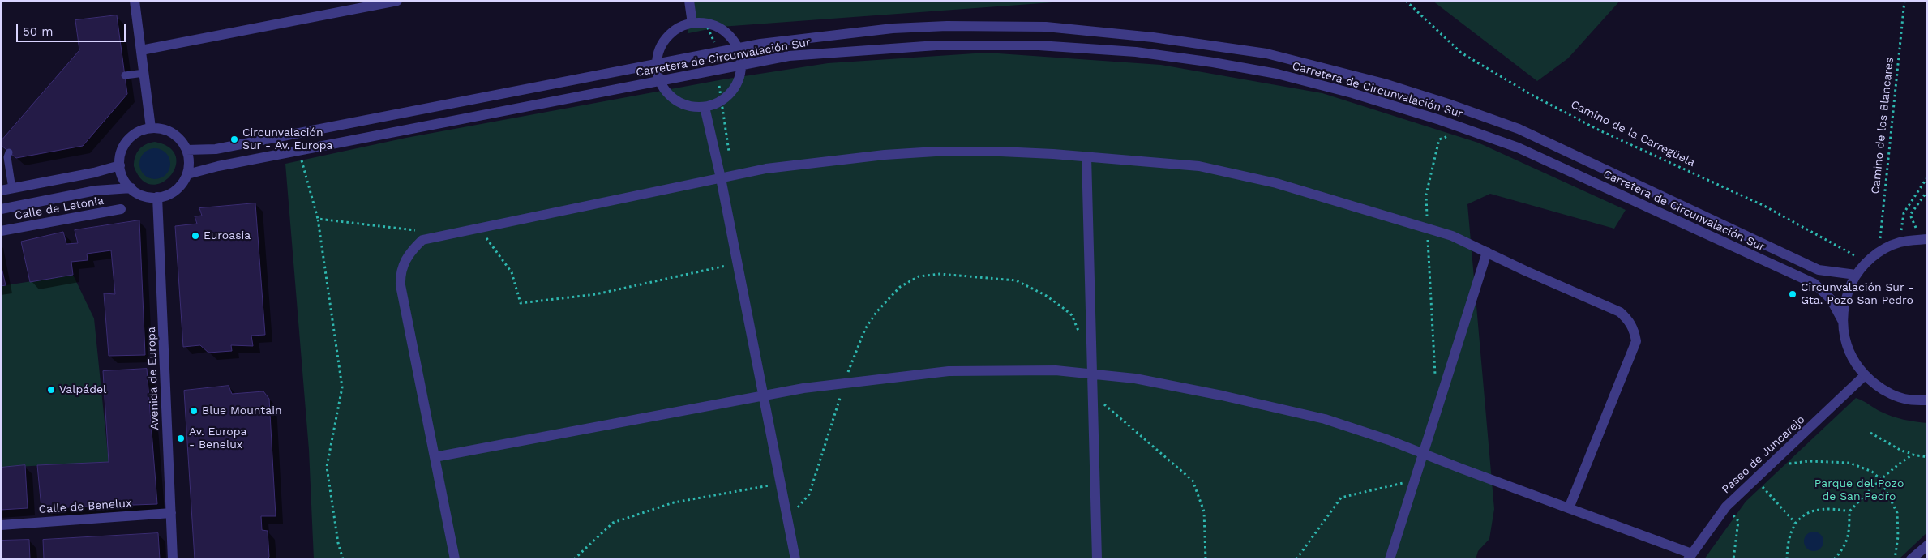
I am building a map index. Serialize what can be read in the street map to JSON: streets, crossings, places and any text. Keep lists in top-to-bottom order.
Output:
{
  "streets": {
    "street": [
      "Carretera de Circunvalación Sur",
      "Calle de Letonia",
      "Avenida de Europa",
      "Paseo de Juncarejo",
      "Calle de Benelux"
    ],
    "path": ["Camino de los Blancares", "Camino de la Carregüela"]
  },
  "crossings": [
    ["Carretera de Circunvalación Sur", "Avenida de Europa"],
    ["Avenida de Europa", "Calle de Benelux"]
  ],
  "parks": ["Parque del Pozo de San Pedro"],
  "places": [
    "Circunvalación Sur - Av. Europa",
    "Euroasia",
    "Circunvalación Sur - Gta. Pozo San Pedro",
    "Valpádel",
    "Blue Mountain",
    "Av. Europa - Benelux"
  ],
  "scale_bar": "50 m"
}
